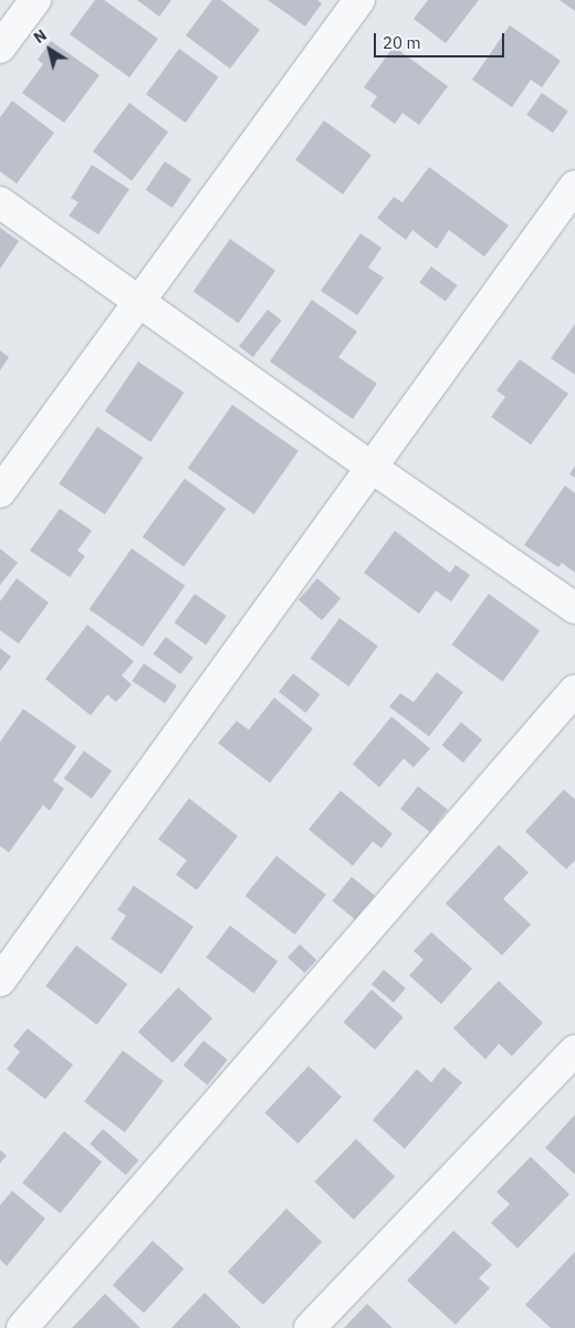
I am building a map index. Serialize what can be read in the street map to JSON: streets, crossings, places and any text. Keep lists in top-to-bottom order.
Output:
{
  "scale_bar": "20 m",
  "north": "top left"
}
